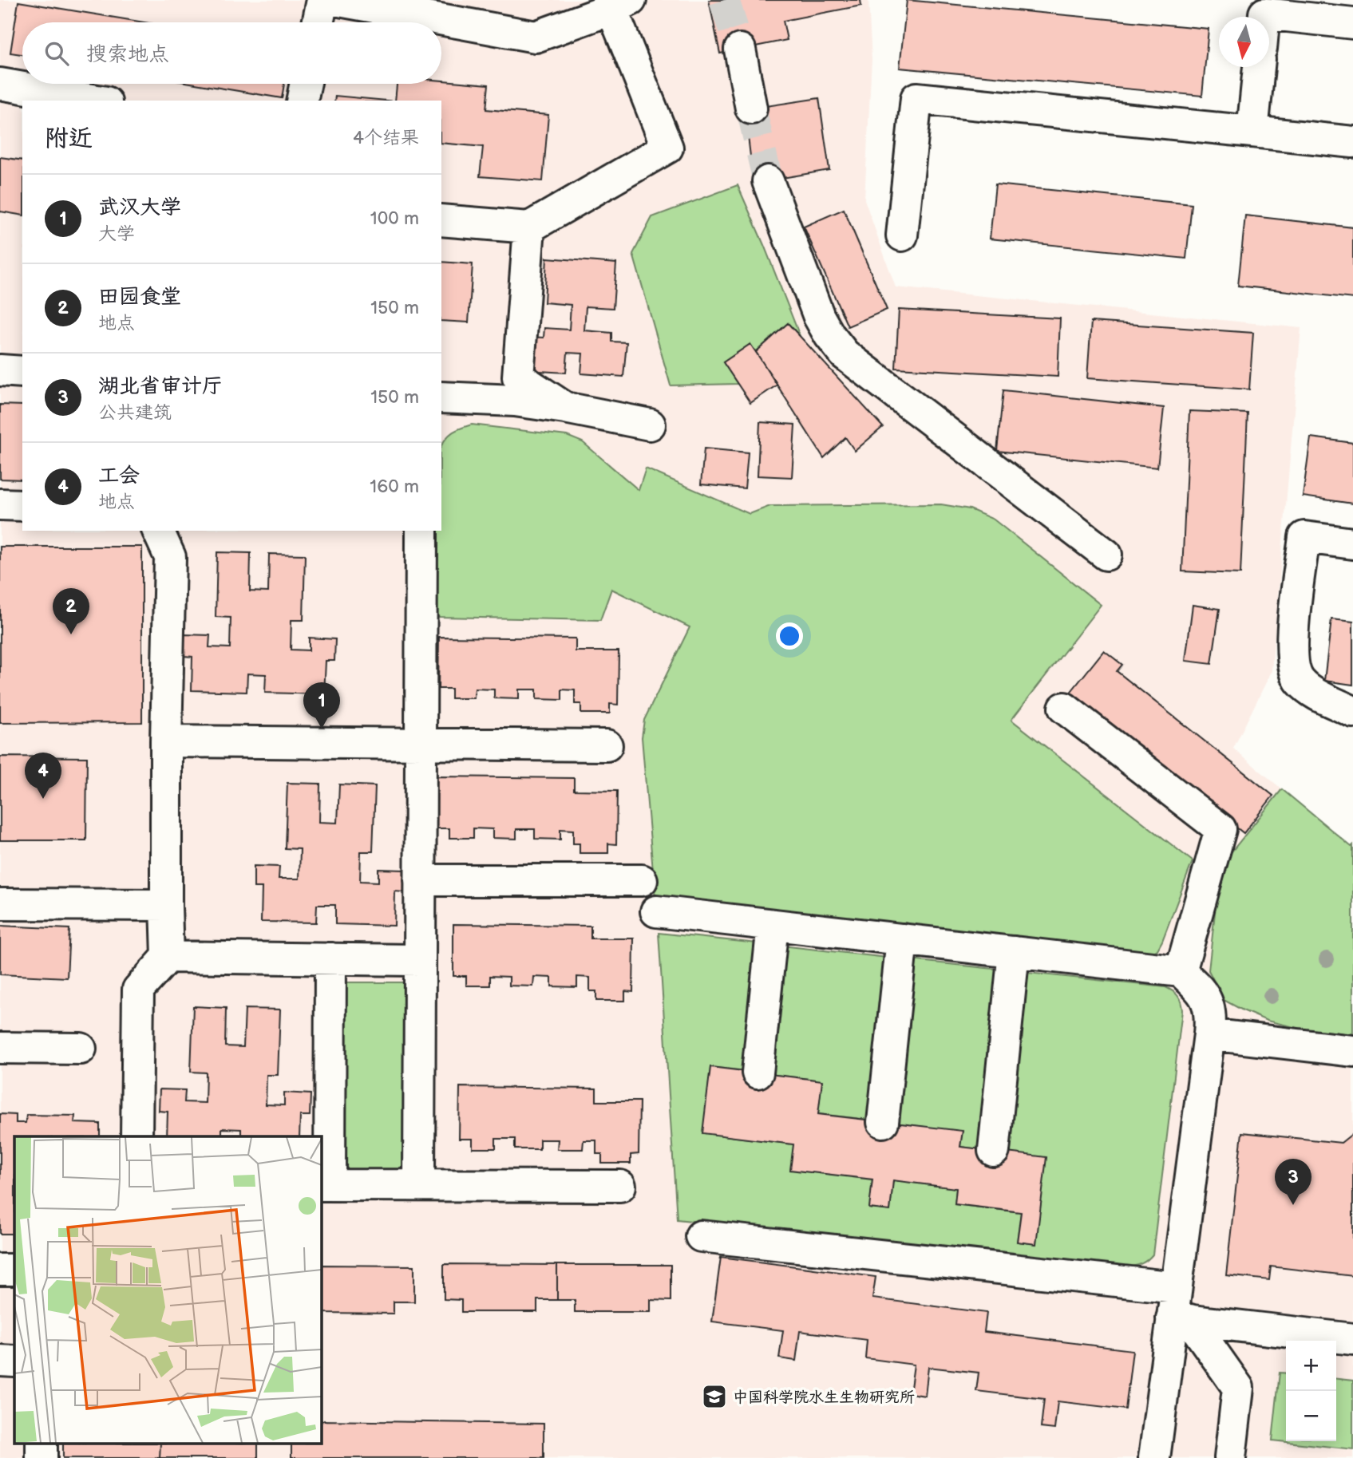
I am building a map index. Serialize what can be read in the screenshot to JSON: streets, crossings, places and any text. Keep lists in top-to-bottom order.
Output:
{
  "places": {
    "school or university": ["中国科学院水生生物研究所"]
  },
  "north": "bottom",
  "page": {
    "search": "搜索地点",
    "heading": ["附近", "4个结果"],
    "list": [
      {
        "mark": "1",
        "name": "武汉大学",
        "note": "大学",
        "value": "100 m"
      },
      {
        "mark": "2",
        "name": "田园食堂",
        "note": "地点",
        "value": "150 m"
      },
      {
        "mark": "3",
        "name": "湖北省审计厅",
        "note": "公共建筑",
        "value": "150 m"
      },
      {
        "mark": "4",
        "name": "工会",
        "note": "地点",
        "value": "160 m"
      }
    ],
    "pins": [
      "2",
      "1",
      "4",
      "3"
    ],
    "map_buttons": ["+", "−"]
  }
}
